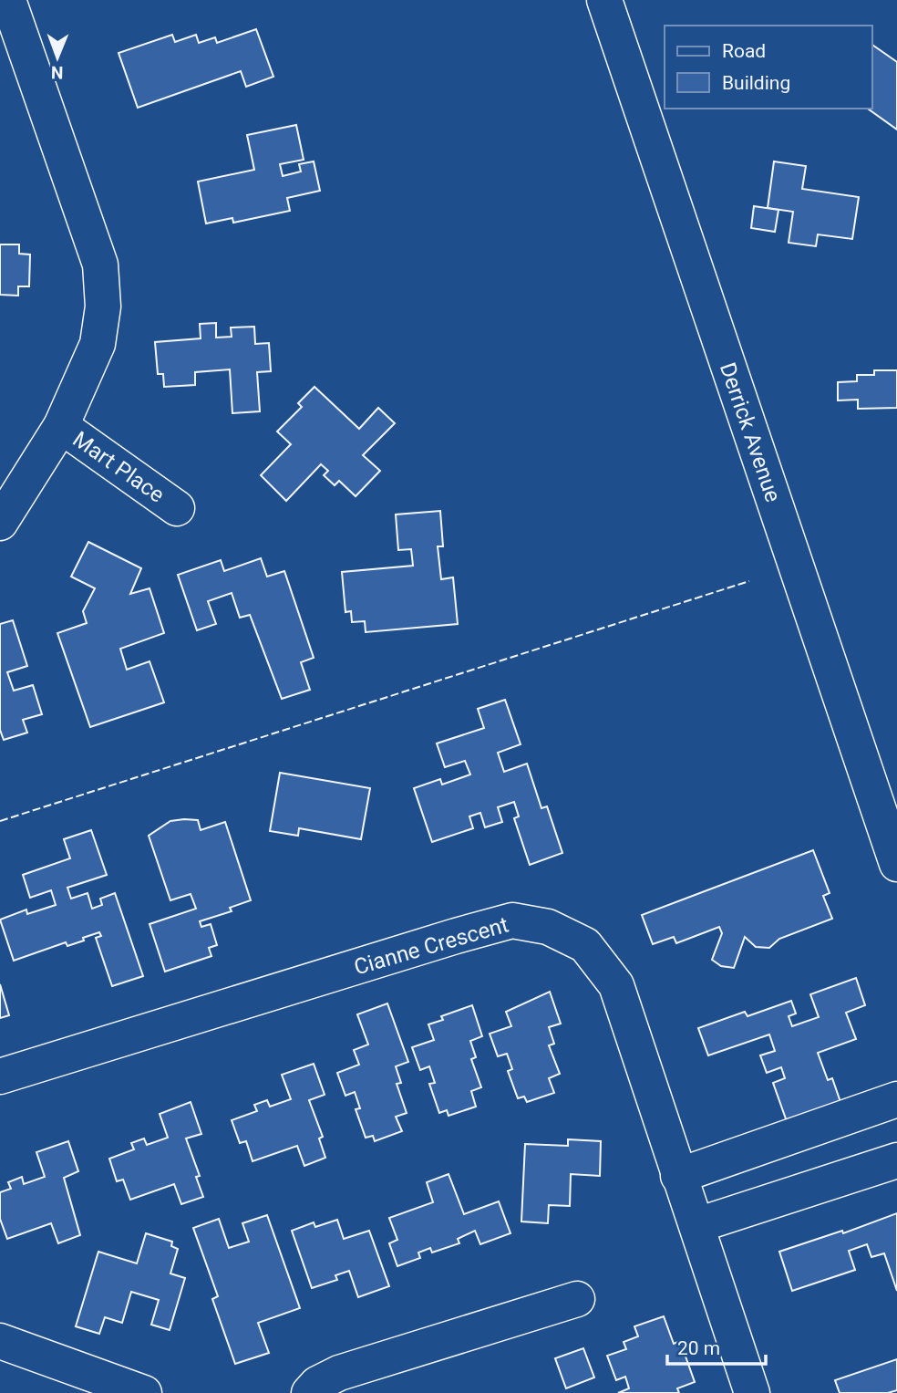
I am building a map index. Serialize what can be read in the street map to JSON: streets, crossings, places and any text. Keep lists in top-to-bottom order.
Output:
{
  "streets": {
    "street": ["Derrick Avenue", "Mart Place", "Cianne Crescent"]
  },
  "legend": ["Road", "Building"],
  "scale_bar": "20 m",
  "north": "bottom"
}
